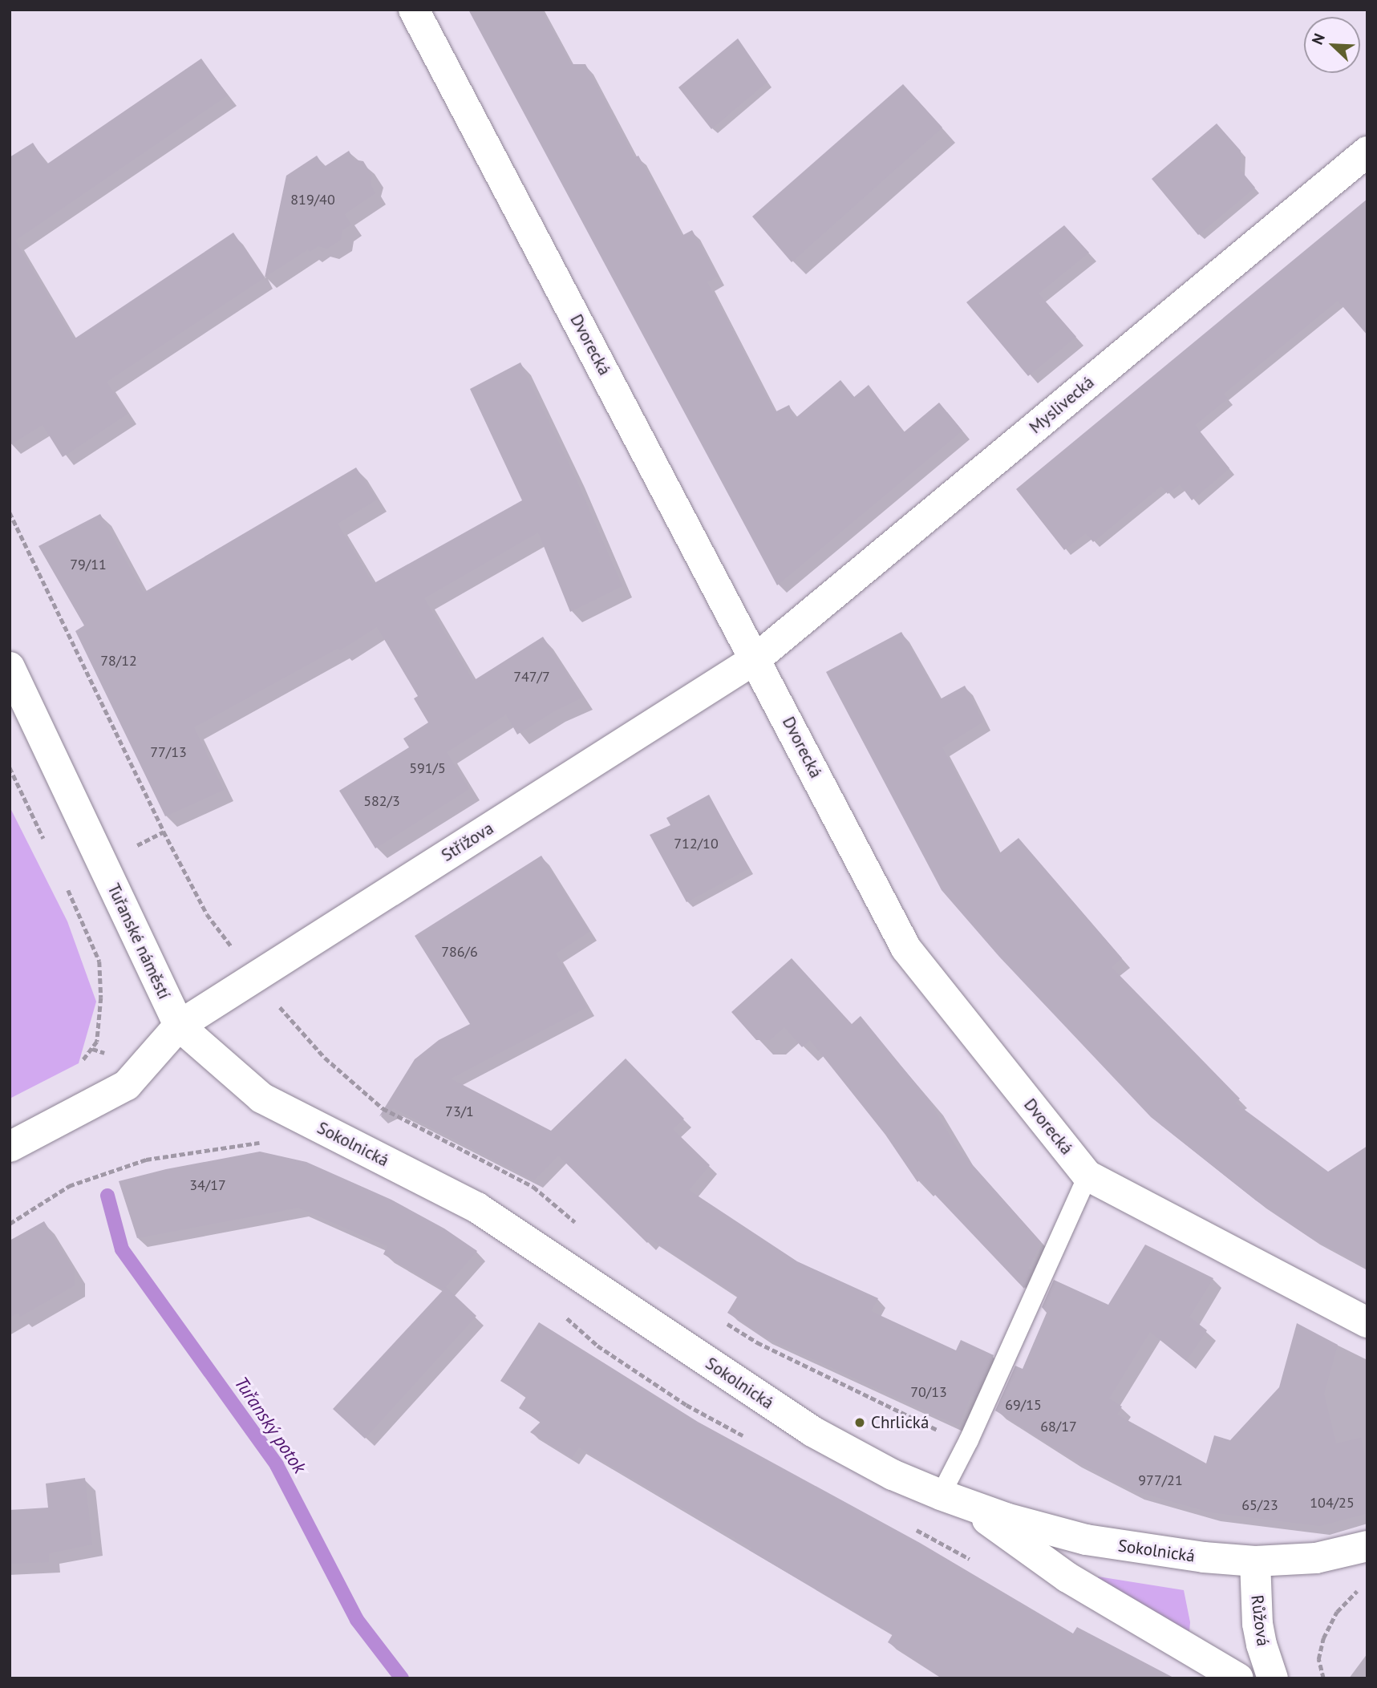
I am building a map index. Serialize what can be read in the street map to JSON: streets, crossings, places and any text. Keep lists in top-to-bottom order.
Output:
{
  "streets": {
    "street": [
      "Dvorecká",
      "Myslivecká",
      "Střížova",
      "Tuřanské náměstí",
      "Sokolnická",
      "Růžová"
    ]
  },
  "crossings": [
    ["Dvorecká", "Myslivecká"],
    ["Dvorecká", "Střížova"],
    ["Myslivecká", "Střížova"],
    ["Střížova", "Tuřanské náměstí"],
    ["Střížova", "Sokolnická"],
    ["Tuřanské náměstí", "Sokolnická"],
    ["Sokolnická", "Růžová"]
  ],
  "water": ["Tuřanský potok"],
  "places": ["Chrlická"],
  "house_numbers": [
    "819/40",
    "79/11",
    "78/12",
    "747/7",
    "77/13",
    "591/5",
    "582/3",
    "712/10",
    "786/6",
    "73/1",
    "34/17",
    "70/13",
    "69/15",
    "68/17",
    "977/21",
    "104/25",
    "65/23"
  ],
  "north": "top left"
}
